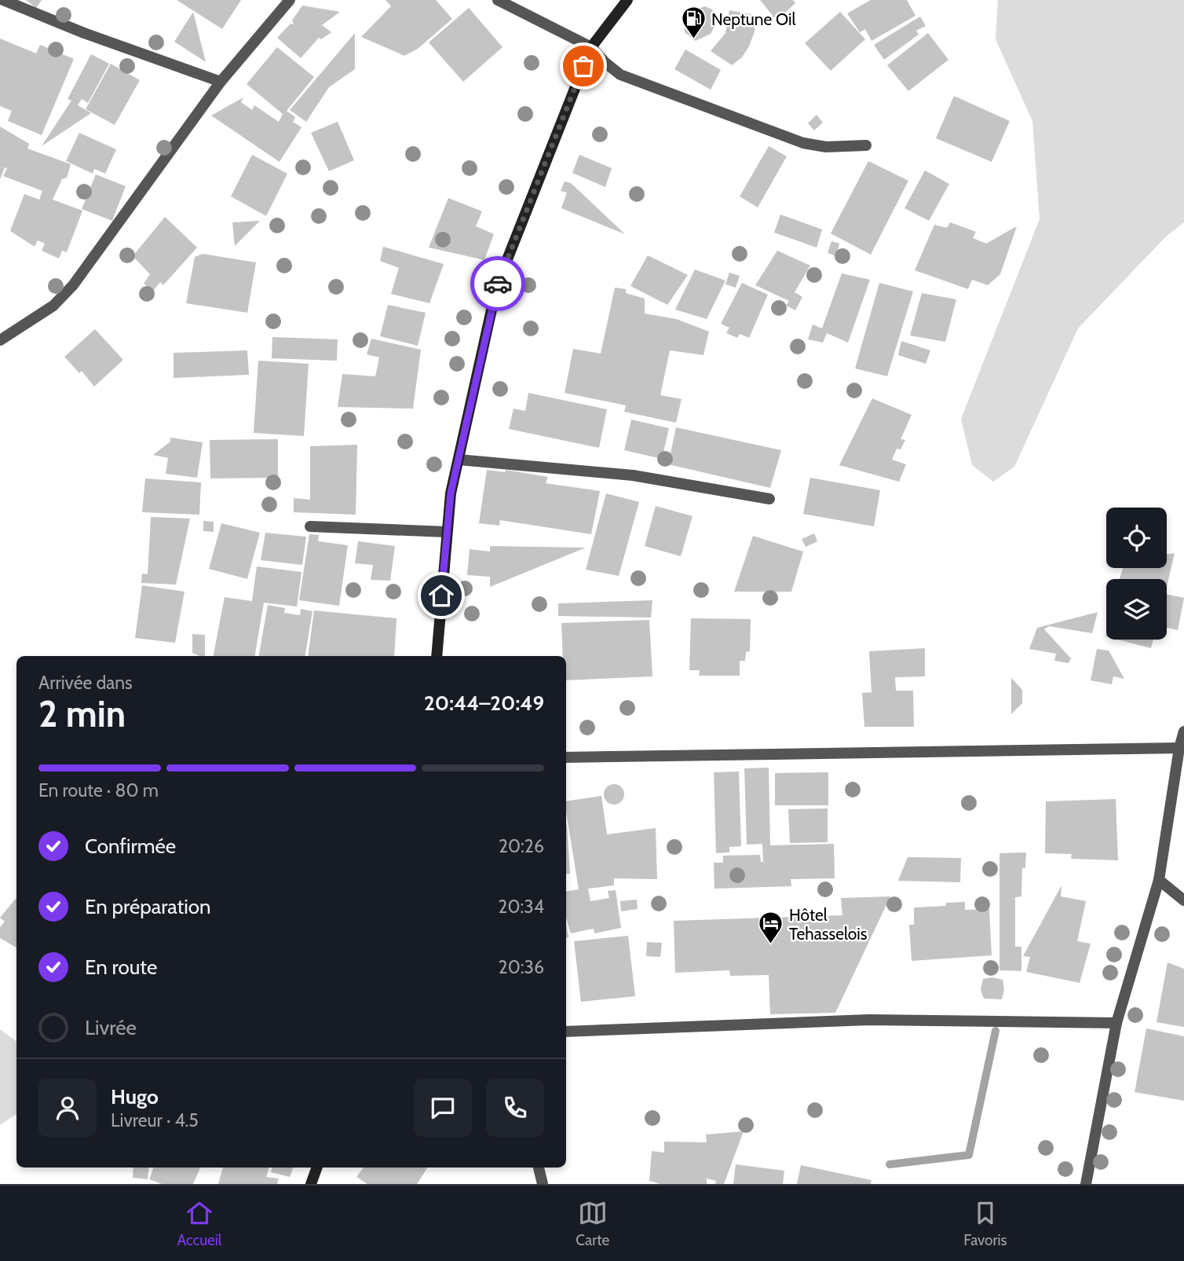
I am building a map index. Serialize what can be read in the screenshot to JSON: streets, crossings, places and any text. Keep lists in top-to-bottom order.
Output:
{
  "places": {
    "fuel station": ["Neptune Oil"],
    "hotel": ["Hôtel Tehasselois"]
  },
  "page": {
    "heading": ["2 min", "Arrivée dans", "20:44–20:49"],
    "panel": ["Hugo", "Livreur · 4.5"],
    "bar": "En route · 80 m",
    "list": [
      ["Confirmée", "20:26"],
      ["En préparation", "20:34"],
      ["En route", "20:36"],
      "Livrée"
    ],
    "tabs": ["Accueil", "Carte", "Favoris"]
  }
}
